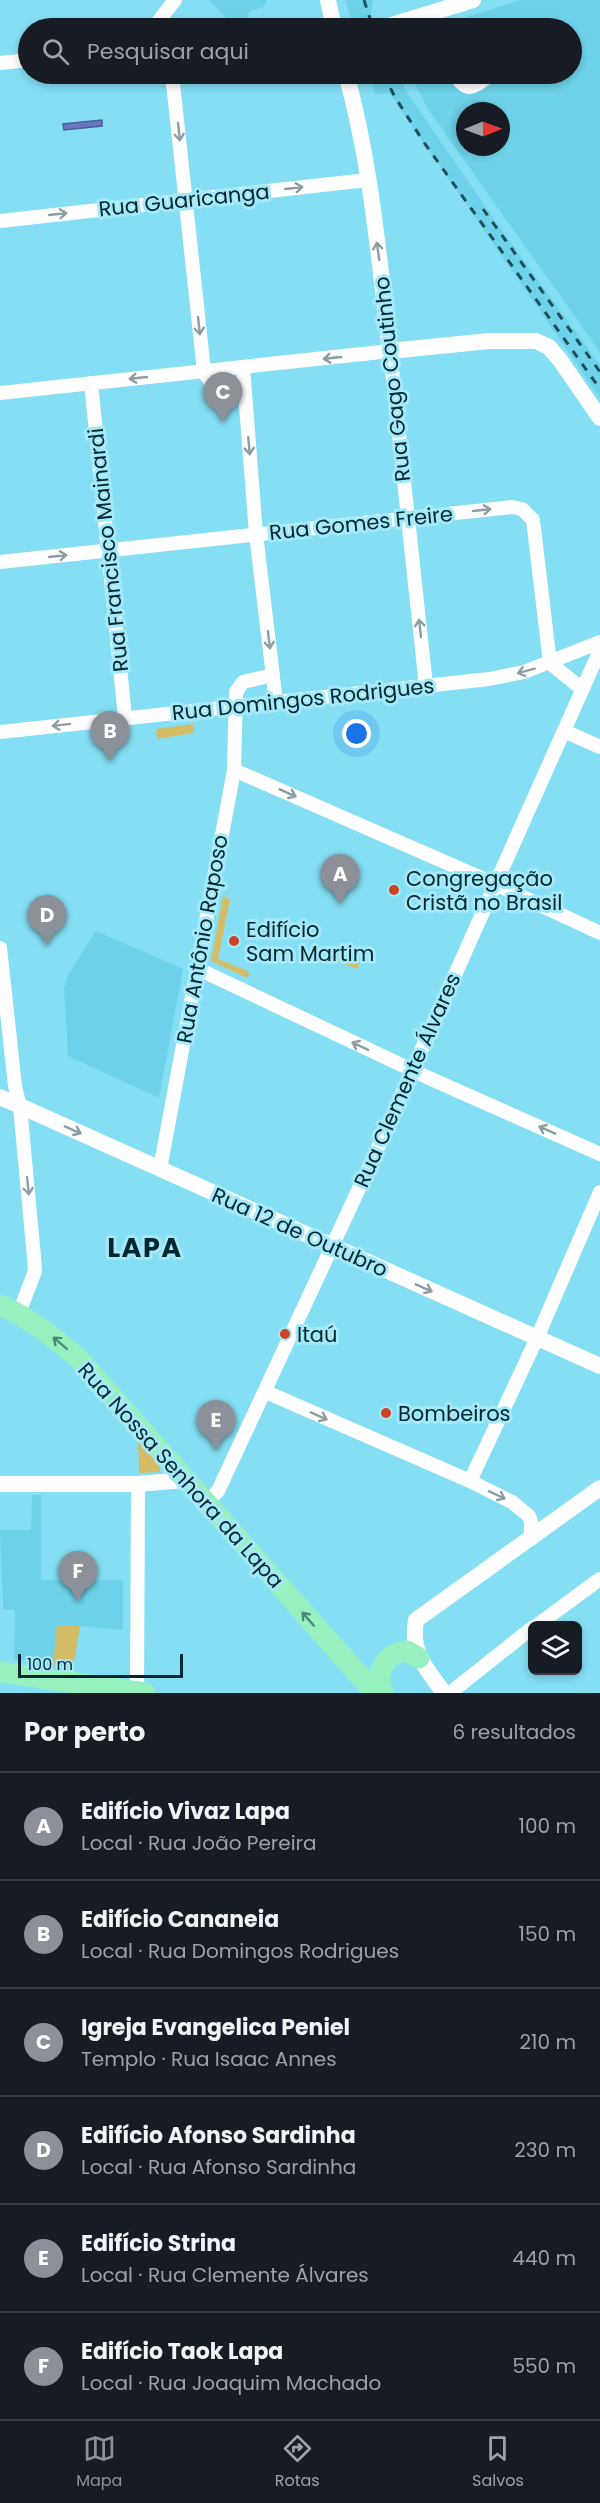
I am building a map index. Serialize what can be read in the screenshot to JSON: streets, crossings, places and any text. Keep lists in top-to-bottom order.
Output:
{
  "streets": {
    "main road": ["Rua Nossa Senhora da Lapa"],
    "street": [
      "Rua Guaricanga",
      "Rua Gago Coutinho",
      "Rua Gomes Freire",
      "Rua Francisco Mainardi",
      "Rua Domingos Rodrigues",
      "Rua Antônio Raposo",
      "Rua Clemente Álvares",
      "Rua 12 de Outubro"
    ]
  },
  "crossings": [
    ["Rua Guaricanga", "Rua Gago Coutinho"],
    ["Rua Gago Coutinho", "Rua Gomes Freire"],
    ["Rua Gago Coutinho", "Rua Domingos Rodrigues"],
    ["Rua Gomes Freire", "Rua Francisco Mainardi"],
    ["Rua Gomes Freire", "Rua Domingos Rodrigues"],
    ["Rua Francisco Mainardi", "Rua Domingos Rodrigues"],
    ["Rua Domingos Rodrigues", "Rua Antônio Raposo"],
    ["Rua Antônio Raposo", "Rua 12 de Outubro"],
    ["Rua Clemente Álvares", "Rua 12 de Outubro"],
    ["Rua Clemente Álvares", "Rua Nossa Senhora da Lapa"]
  ],
  "one_way": [
    "Rua Guaricanga",
    "Rua Gago Coutinho",
    "Rua Domingos Rodrigues",
    "Rua 12 de Outubro",
    "Rua Nossa Senhora da Lapa"
  ],
  "districts": ["LAPA"],
  "places": [
    "Congregação Cristã no Brasil",
    "Edifício Sam Martim",
    "Itaú",
    "Bombeiros"
  ],
  "scale_bar": "100 m",
  "north": "right",
  "page": {
    "search": "Pesquisar aqui",
    "pins": [
      "C",
      "B",
      "A",
      "D",
      "E",
      "F"
    ],
    "scale": "100 m",
    "heading": ["Por perto", "6 resultados"],
    "list": [
      {
        "mark": "A",
        "name": "Edifício Vivaz Lapa",
        "note": "Local · Rua João Pereira",
        "value": "100 m"
      },
      {
        "mark": "B",
        "name": "Edifício Cananeia",
        "note": "Local · Rua Domingos Rodrigues",
        "value": "150 m"
      },
      {
        "mark": "C",
        "name": "Igreja Evangelica Peniel",
        "note": "Templo · Rua Isaac Annes",
        "value": "210 m"
      },
      {
        "mark": "D",
        "name": "Edifício Afonso Sardinha",
        "note": "Local · Rua Afonso Sardinha",
        "value": "230 m"
      },
      {
        "mark": "E",
        "name": "Edifício Strina",
        "note": "Local · Rua Clemente Álvares",
        "value": "440 m"
      },
      {
        "mark": "F",
        "name": "Edifício Taok Lapa",
        "note": "Local · Rua Joaquim Machado",
        "value": "550 m"
      }
    ],
    "nav": ["Mapa", "Rotas", "Salvos"]
  }
}
